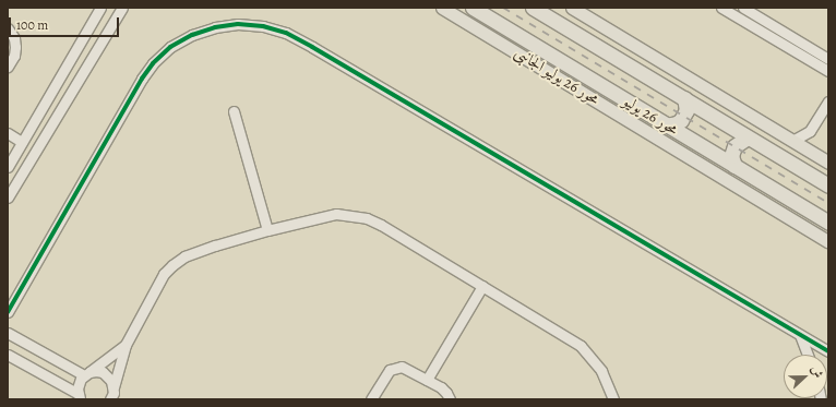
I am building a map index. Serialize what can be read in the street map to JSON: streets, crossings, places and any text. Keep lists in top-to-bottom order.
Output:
{
  "streets": {
    "highway": ["محور 26 يوليو"],
    "main road": ["محور 26 يوليو الجانبى"]
  },
  "scale_bar": "100 m",
  "north": "right"
}
